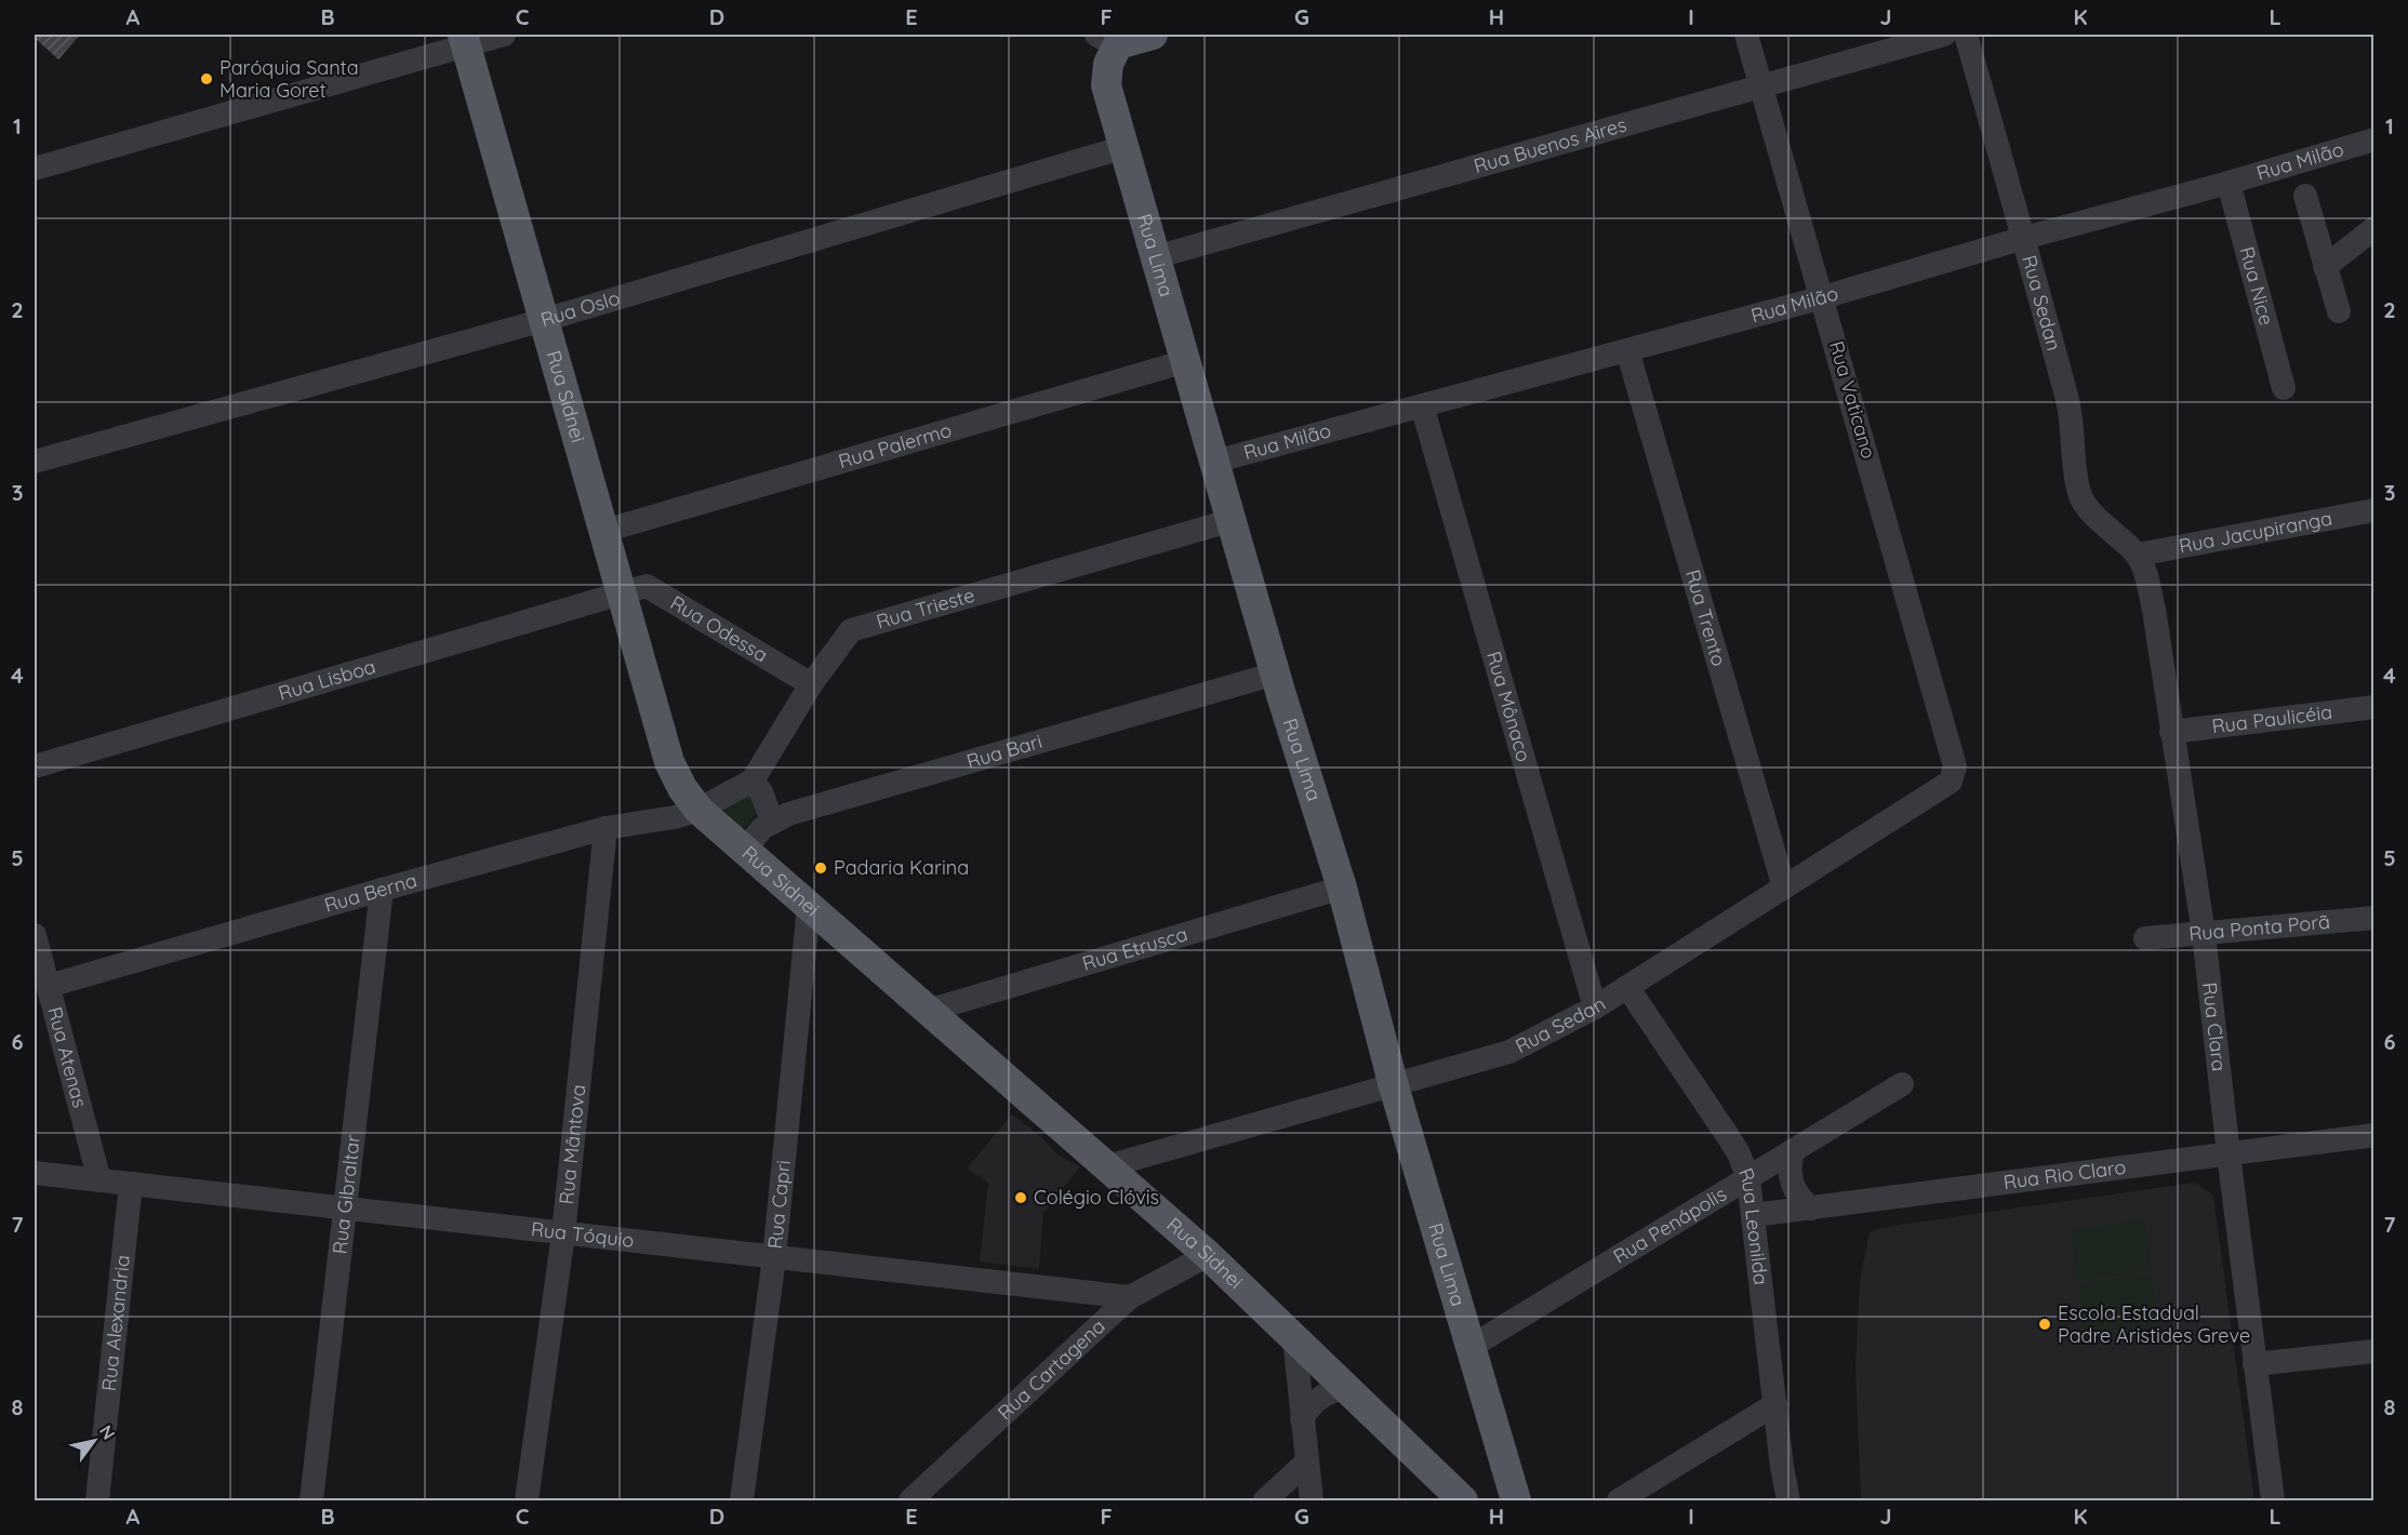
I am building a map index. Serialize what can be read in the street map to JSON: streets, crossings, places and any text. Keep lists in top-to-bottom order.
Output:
{
  "streets": {
    "main road": ["Rua Lima", "Rua Sidnei"],
    "street": [
      "Rua Buenos Aires",
      "Rua Milão",
      "Rua Nice",
      "Rua Sedan",
      "Rua Oslo",
      "Rua Vaticano",
      "Rua Palermo",
      "Rua Jacupiranga",
      "Rua Trieste",
      "Rua Trento",
      "Rua Odessa",
      "Rua Lisboa",
      "Rua Mônaco",
      "Rua Paulicéia",
      "Rua Bari",
      "Rua Berna",
      "Rua Ponta Porã",
      "Rua Etrusca",
      "Rua Clara",
      "Rua Atenas",
      "Rua Mântova",
      "Rua Rio Claro",
      "Rua Gibraltar",
      "Rua Capri",
      "Rua Penápolis",
      "Rua Leonilda",
      "Rua Tóquio",
      "Rua Alexandria",
      "Rua Cartagena"
    ]
  },
  "crossings": [
    ["Rua Buenos Aires", "Rua Lima"],
    ["Rua Buenos Aires", "Rua Vaticano"],
    ["Rua Milão", "Rua Lima"],
    ["Rua Milão", "Rua Nice"],
    ["Rua Milão", "Rua Sedan"],
    ["Rua Milão", "Rua Vaticano"],
    ["Rua Milão", "Rua Trento"],
    ["Rua Milão", "Rua Mônaco"],
    ["Rua Lima", "Rua Sedan"],
    ["Rua Lima", "Rua Oslo"],
    ["Rua Lima", "Rua Palermo"],
    ["Rua Lima", "Rua Trieste"],
    ["Rua Lima", "Rua Bari"],
    ["Rua Lima", "Rua Etrusca"],
    ["Rua Lima", "Rua Penápolis"],
    ["Rua Sedan", "Rua Sidnei"],
    ["Rua Sedan", "Rua Vaticano"],
    ["Rua Sedan", "Rua Jacupiranga"],
    ["Rua Sedan", "Rua Trento"],
    ["Rua Sedan", "Rua Mônaco"],
    ["Rua Sedan", "Rua Clara"],
    ["Rua Sedan", "Rua Leonilda"],
    ["Rua Oslo", "Rua Sidnei"],
    ["Rua Sidnei", "Rua Palermo"],
    ["Rua Sidnei", "Rua Odessa"],
    ["Rua Sidnei", "Rua Lisboa"],
    ["Rua Sidnei", "Rua Bari"],
    ["Rua Sidnei", "Rua Berna"],
    ["Rua Sidnei", "Rua Etrusca"],
    ["Rua Sidnei", "Rua Capri"],
    ["Rua Sidnei", "Rua Cartagena"],
    ["Rua Jacupiranga", "Rua Clara"],
    ["Rua Trieste", "Rua Odessa"],
    ["Rua Odessa", "Rua Lisboa"],
    ["Rua Paulicéia", "Rua Clara"],
    ["Rua Berna", "Rua Atenas"],
    ["Rua Berna", "Rua Mântova"],
    ["Rua Berna", "Rua Gibraltar"],
    ["Rua Ponta Porã", "Rua Clara"],
    ["Rua Clara", "Rua Rio Claro"],
    ["Rua Atenas", "Rua Tóquio"],
    ["Rua Mântova", "Rua Tóquio"],
    ["Rua Rio Claro", "Rua Leonilda"],
    ["Rua Gibraltar", "Rua Tóquio"],
    ["Rua Capri", "Rua Tóquio"],
    ["Rua Penápolis", "Rua Leonilda"],
    ["Rua Tóquio", "Rua Alexandria"],
    ["Rua Tóquio", "Rua Cartagena"]
  ],
  "places": [
    "Paróquia Santa Maria Goret",
    "Padaria Karina",
    "Colégio Clóvis",
    "Escola Estadual Padre Aristides Greve"
  ],
  "north": "top right",
  "grid": {
    "columns": [
      "A",
      "B",
      "C",
      "D",
      "E",
      "F",
      "G",
      "H",
      "I",
      "J",
      "K",
      "L"
    ],
    "rows": [
      "1",
      "2",
      "3",
      "4",
      "5",
      "6",
      "7",
      "8"
    ]
  }
}
